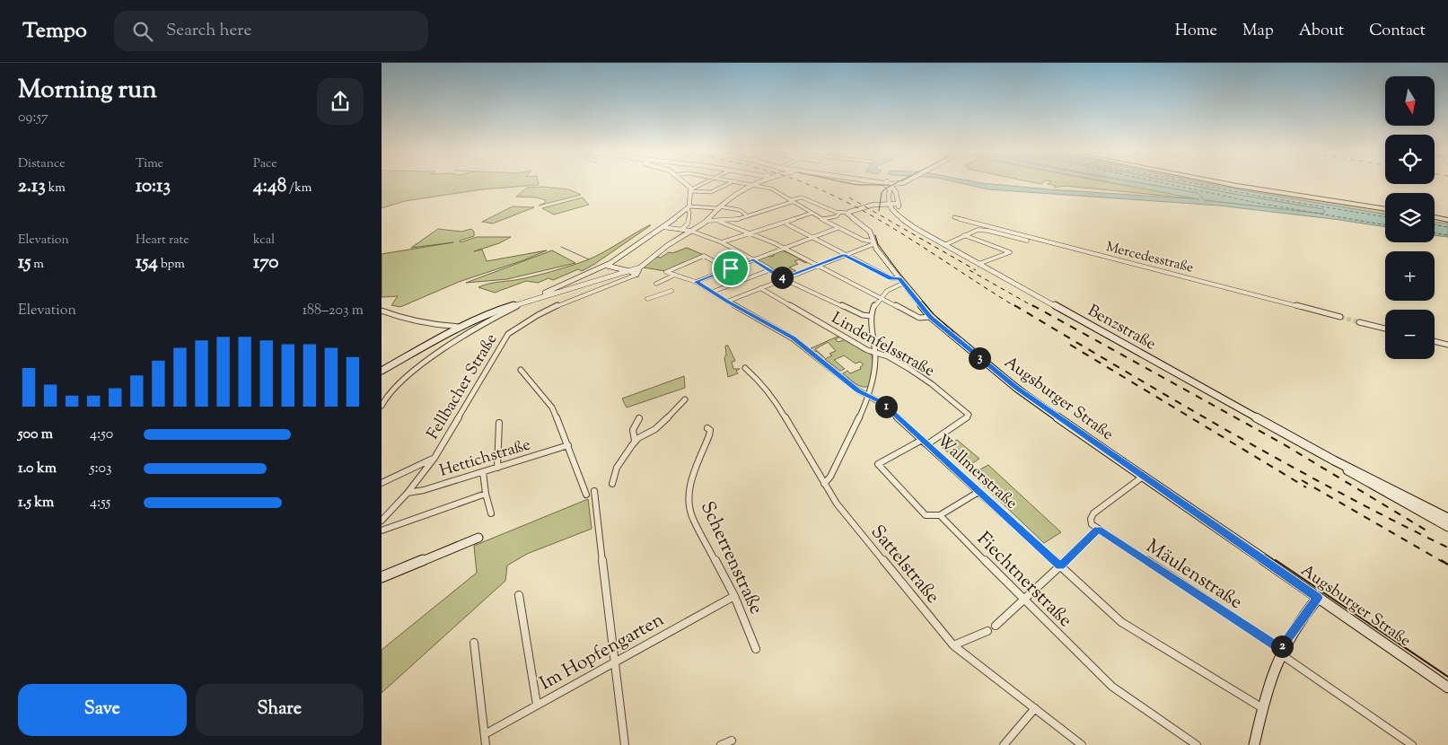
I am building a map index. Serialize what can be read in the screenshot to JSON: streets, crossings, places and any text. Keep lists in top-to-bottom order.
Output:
{
  "streets": {
    "main road": ["Benzstraße", "Augsburger Straße"],
    "street": [
      "Mercedesstraße",
      "Lindenfelsstraße",
      "Fellbacher Straße",
      "Hettichstraße",
      "Wallmerstraße",
      "Scherrenstraße",
      "Sattelstraße",
      "Mäulenstraße",
      "Fiechtnerstraße",
      "Im Hopfengarten"
    ]
  },
  "crossings": [
    ["Lindenfelsstraße", "Wallmerstraße"],
    ["Lindenfelsstraße", "Fiechtnerstraße"],
    ["Fellbacher Straße", "Hettichstraße"],
    ["Wallmerstraße", "Fiechtnerstraße"],
    ["Scherrenstraße", "Im Hopfengarten"]
  ],
  "north": "bottom",
  "page": {
    "header": "Tempo",
    "search": "Search here",
    "nav": [
      "Home",
      "Map",
      "About",
      "Contact"
    ],
    "heading": ["Morning run", "09:57"],
    "map_buttons": ["+", "−"],
    "stats": [
      ["Distance", "2.13 km"],
      ["Time", "10:13"],
      ["Pace", "4:48 /km"],
      ["Elevation", "15 m"],
      ["Heart rate", "154 bpm"],
      ["kcal", "170"]
    ],
    "pins": [
      "4",
      "3",
      "1",
      "2"
    ],
    "chart": ["Elevation", "188–203 m"],
    "list": [
      {
        "name": "500 m",
        "note": "4:50"
      },
      {
        "name": "1.0 km",
        "note": "5:03"
      },
      {
        "name": "1.5 km",
        "note": "4:55"
      }
    ],
    "buttons": ["Save", "Share"]
  }
}
